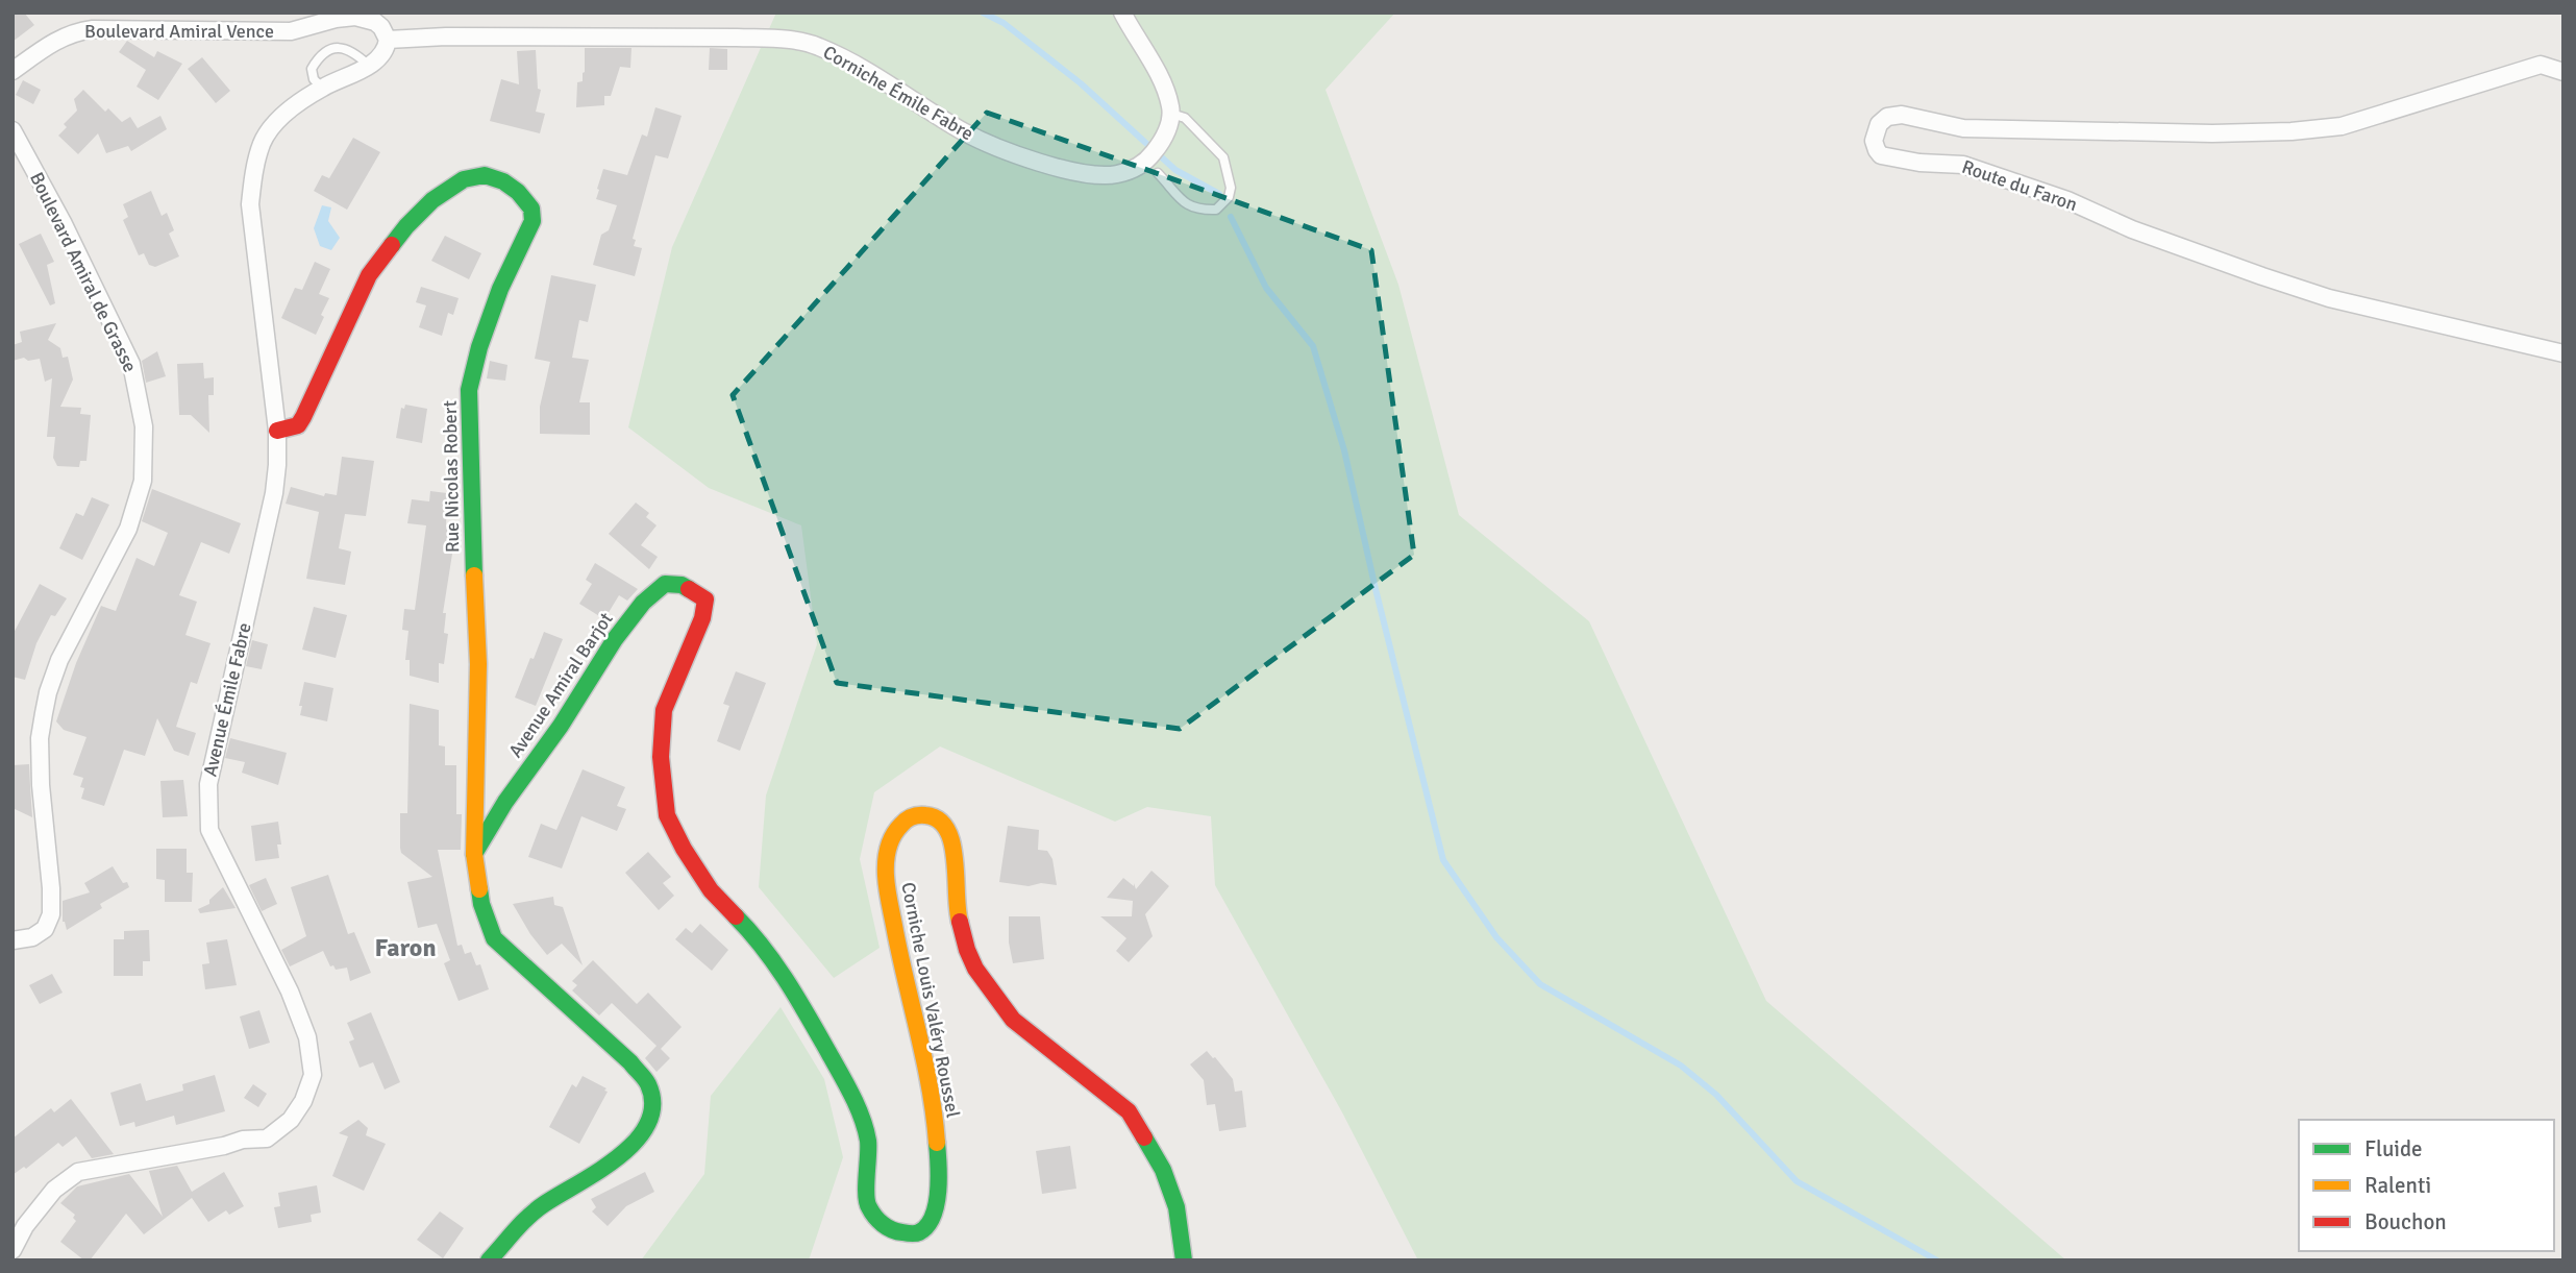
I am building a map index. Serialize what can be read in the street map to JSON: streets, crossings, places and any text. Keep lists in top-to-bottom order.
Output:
{
  "streets": {
    "street": [
      "Boulevard Amiral Vence",
      "Corniche Émile Fabre",
      "Route du Faron",
      "Boulevard Amiral de Grasse",
      "Rue Nicolas Robert",
      "Avenue Amiral Barjot",
      "Avenue Émile Fabre",
      "Corniche Louis Valéry Roussel"
    ]
  },
  "crossings": [
    ["Boulevard Amiral Vence", "Corniche Émile Fabre"],
    ["Boulevard Amiral Vence", "Avenue Émile Fabre"],
    ["Corniche Émile Fabre", "Avenue Émile Fabre"],
    ["Rue Nicolas Robert", "Avenue Amiral Barjot"],
    ["Rue Nicolas Robert", "Avenue Émile Fabre"],
    ["Avenue Amiral Barjot", "Corniche Louis Valéry Roussel"]
  ],
  "districts": ["Faron"],
  "legend": ["Fluide", "Ralenti", "Bouchon"]
}
